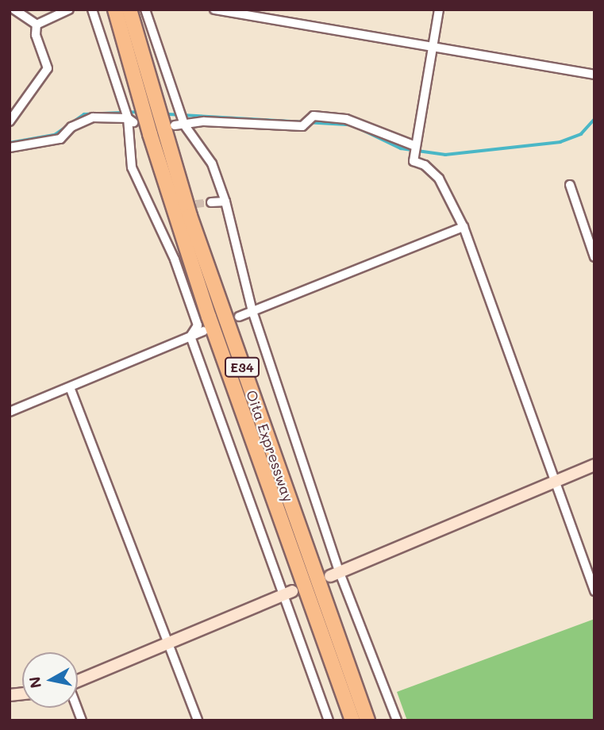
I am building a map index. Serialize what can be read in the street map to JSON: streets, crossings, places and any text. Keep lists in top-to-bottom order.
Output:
{
  "streets": {
    "highway": ["E34", "Oita Expressway"]
  },
  "north": "left"
}
